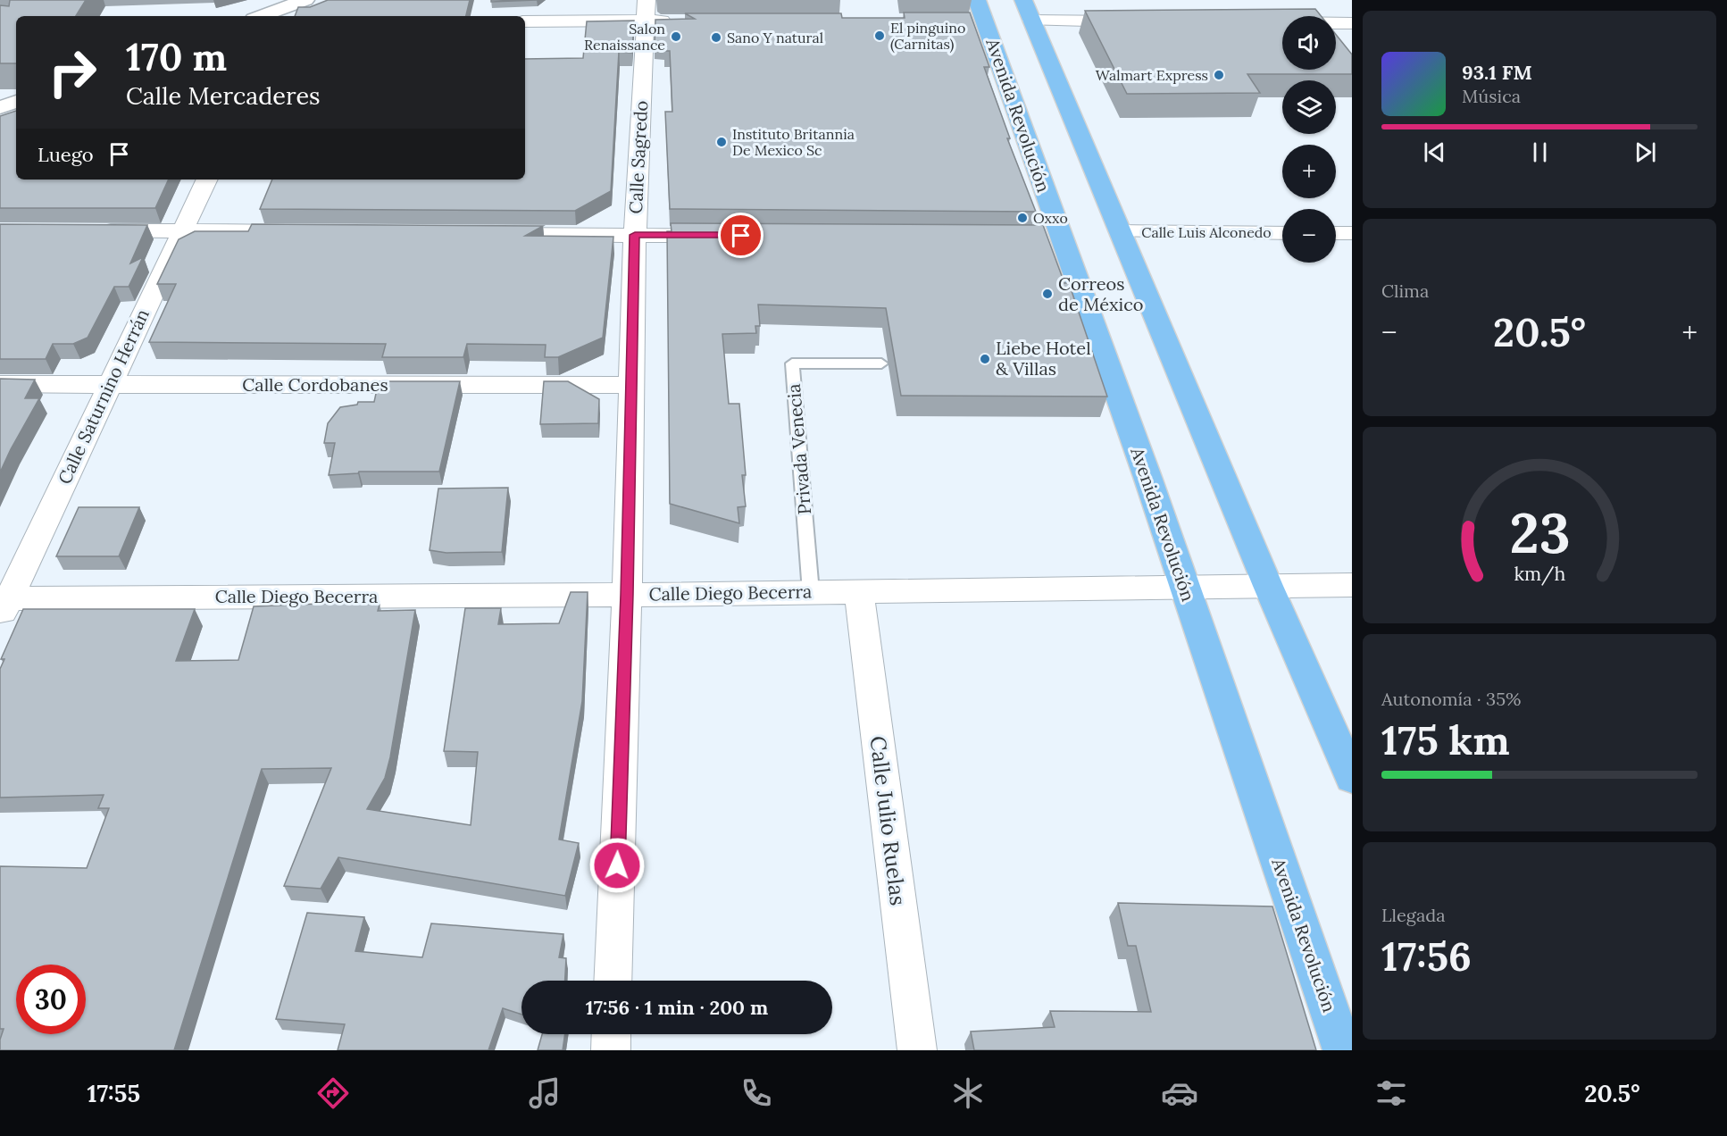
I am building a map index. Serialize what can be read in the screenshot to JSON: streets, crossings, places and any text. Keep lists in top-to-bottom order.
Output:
{
  "streets": {
    "main road": ["Avenida Revolución"],
    "street": [
      "Calle Sagredo",
      "Calle Luis Alconedo",
      "Calle Cordobanes",
      "Calle Saturnino Herrán",
      "Calle Diego Becerra",
      "Calle Julio Ruelas"
    ],
    "lane": ["Privada Venecia"]
  },
  "crossings": [
    ["Avenida Revolución", "Calle Diego Becerra"],
    ["Calle Sagredo", "Calle Cordobanes"],
    ["Calle Sagredo", "Calle Diego Becerra"],
    ["Calle Cordobanes", "Calle Saturnino Herrán"],
    ["Calle Saturnino Herrán", "Calle Diego Becerra"],
    ["Privada Venecia", "Calle Diego Becerra"],
    ["Calle Diego Becerra", "Calle Julio Ruelas"]
  ],
  "places": [
    "El pinguino (Carnitas)",
    "Salon Renaissance",
    "Sano Y natural",
    "Walmart Express",
    "Instituto Britannia De Mexico Sc",
    "Oxxo",
    "Correos de México",
    "Liebe Hotel & Villas"
  ],
  "page": {
    "map_buttons": ["+", "−"],
    "turn": ["170 m", "Calle Mercaderes"],
    "song": ["93.1 FM", "Música"],
    "then": "Luego",
    "tile": [
      "Clima",
      ["Autonomía · 35%", "175 km"],
      ["Llegada", "17:56"]
    ],
    "heat": ["−", "20.5°", "+"],
    "limit": "30",
    "trip": "17:56 · 1 min · 200 m",
    "tabs": ["17:55", "20.5°"],
    "gauge": ["23", "km/h"]
  }
}
